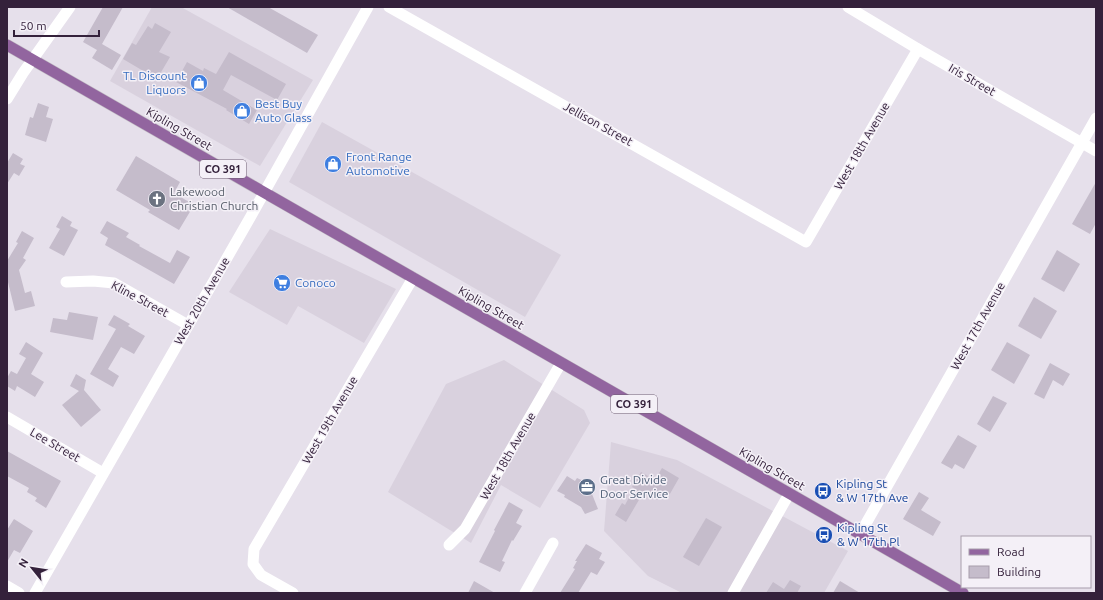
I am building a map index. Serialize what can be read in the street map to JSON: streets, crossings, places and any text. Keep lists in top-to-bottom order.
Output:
{
  "streets": {
    "main road": ["Kipling Street", "CO 391"],
    "street": [
      "Iris Street",
      "Jellison Street",
      "West 18th Avenue",
      "Kline Street",
      "West 20th Avenue",
      "West 17th Avenue",
      "West 19th Avenue",
      "Lee Street"
    ]
  },
  "crossings": [
    ["Iris Street", "West 18th Avenue"],
    ["Iris Street", "West 17th Avenue"],
    ["Jellison Street", "West 18th Avenue"],
    ["Kipling Street", "West 18th Avenue"],
    ["Kipling Street", "West 20th Avenue"],
    ["Kipling Street", "West 17th Avenue"],
    ["Kipling Street", "West 19th Avenue"],
    ["Kline Street", "West 20th Avenue"],
    ["West 20th Avenue", "Lee Street"]
  ],
  "places": {
    "shop": ["TL Discount Liquors", "Best Buy Auto Glass", "Front Range Automotive"],
    "church": ["Lakewood Christian Church"],
    "supermarket": ["Conoco"],
    "office": ["Great Divide Door Service"],
    "bus stop": ["Kipling St & W 17th Ave", "Kipling St & W 17th Pl"]
  },
  "legend": ["Road", "Building"],
  "scale_bar": "50 m",
  "north": "top left"
}
